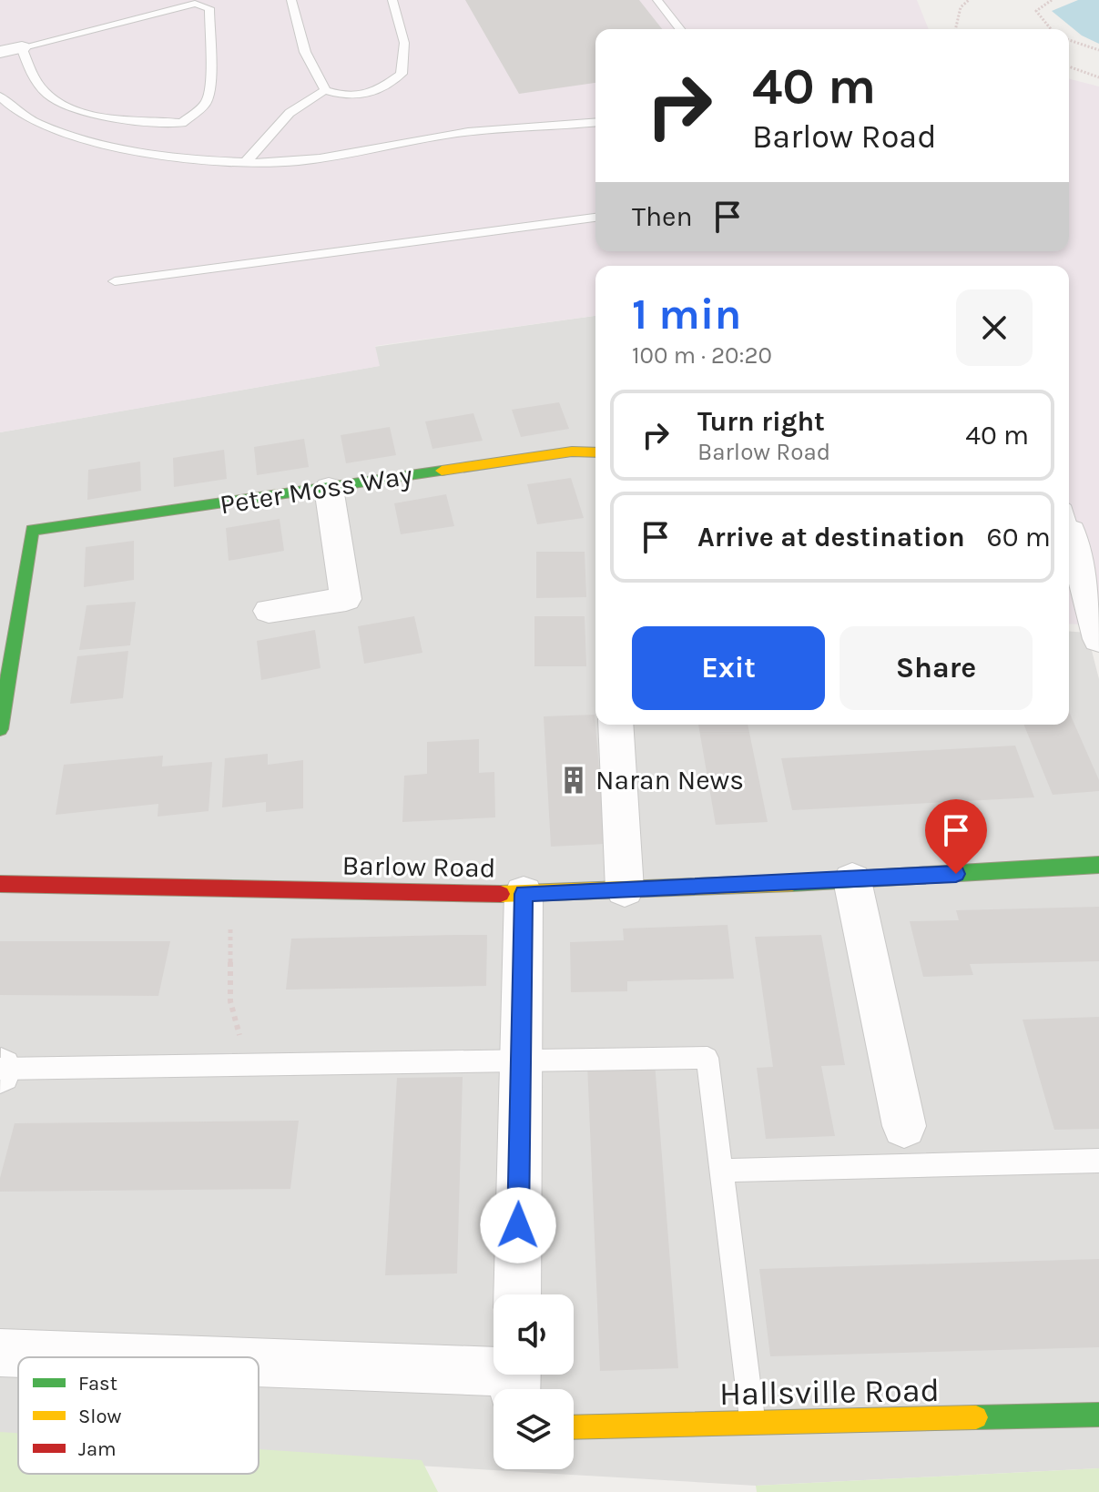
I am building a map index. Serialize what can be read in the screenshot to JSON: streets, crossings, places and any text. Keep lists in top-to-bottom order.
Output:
{
  "streets": {
    "street": ["Peter Moss Way", "Barlow Road", "Hallsville Road"]
  },
  "places": {
    "building": ["Naran News"]
  },
  "legend": ["Fast", "Slow", "Jam"],
  "page": {
    "turn": ["40 m", "Barlow Road"],
    "then": "Then",
    "heading": ["1 min", "100 m · 20:20"],
    "list": [
      {
        "name": "Turn right",
        "note": "Barlow Road",
        "value": "40 m"
      },
      {
        "name": "Arrive at destination",
        "value": "60 m"
      }
    ],
    "buttons": ["Exit", "Share"]
  }
}
